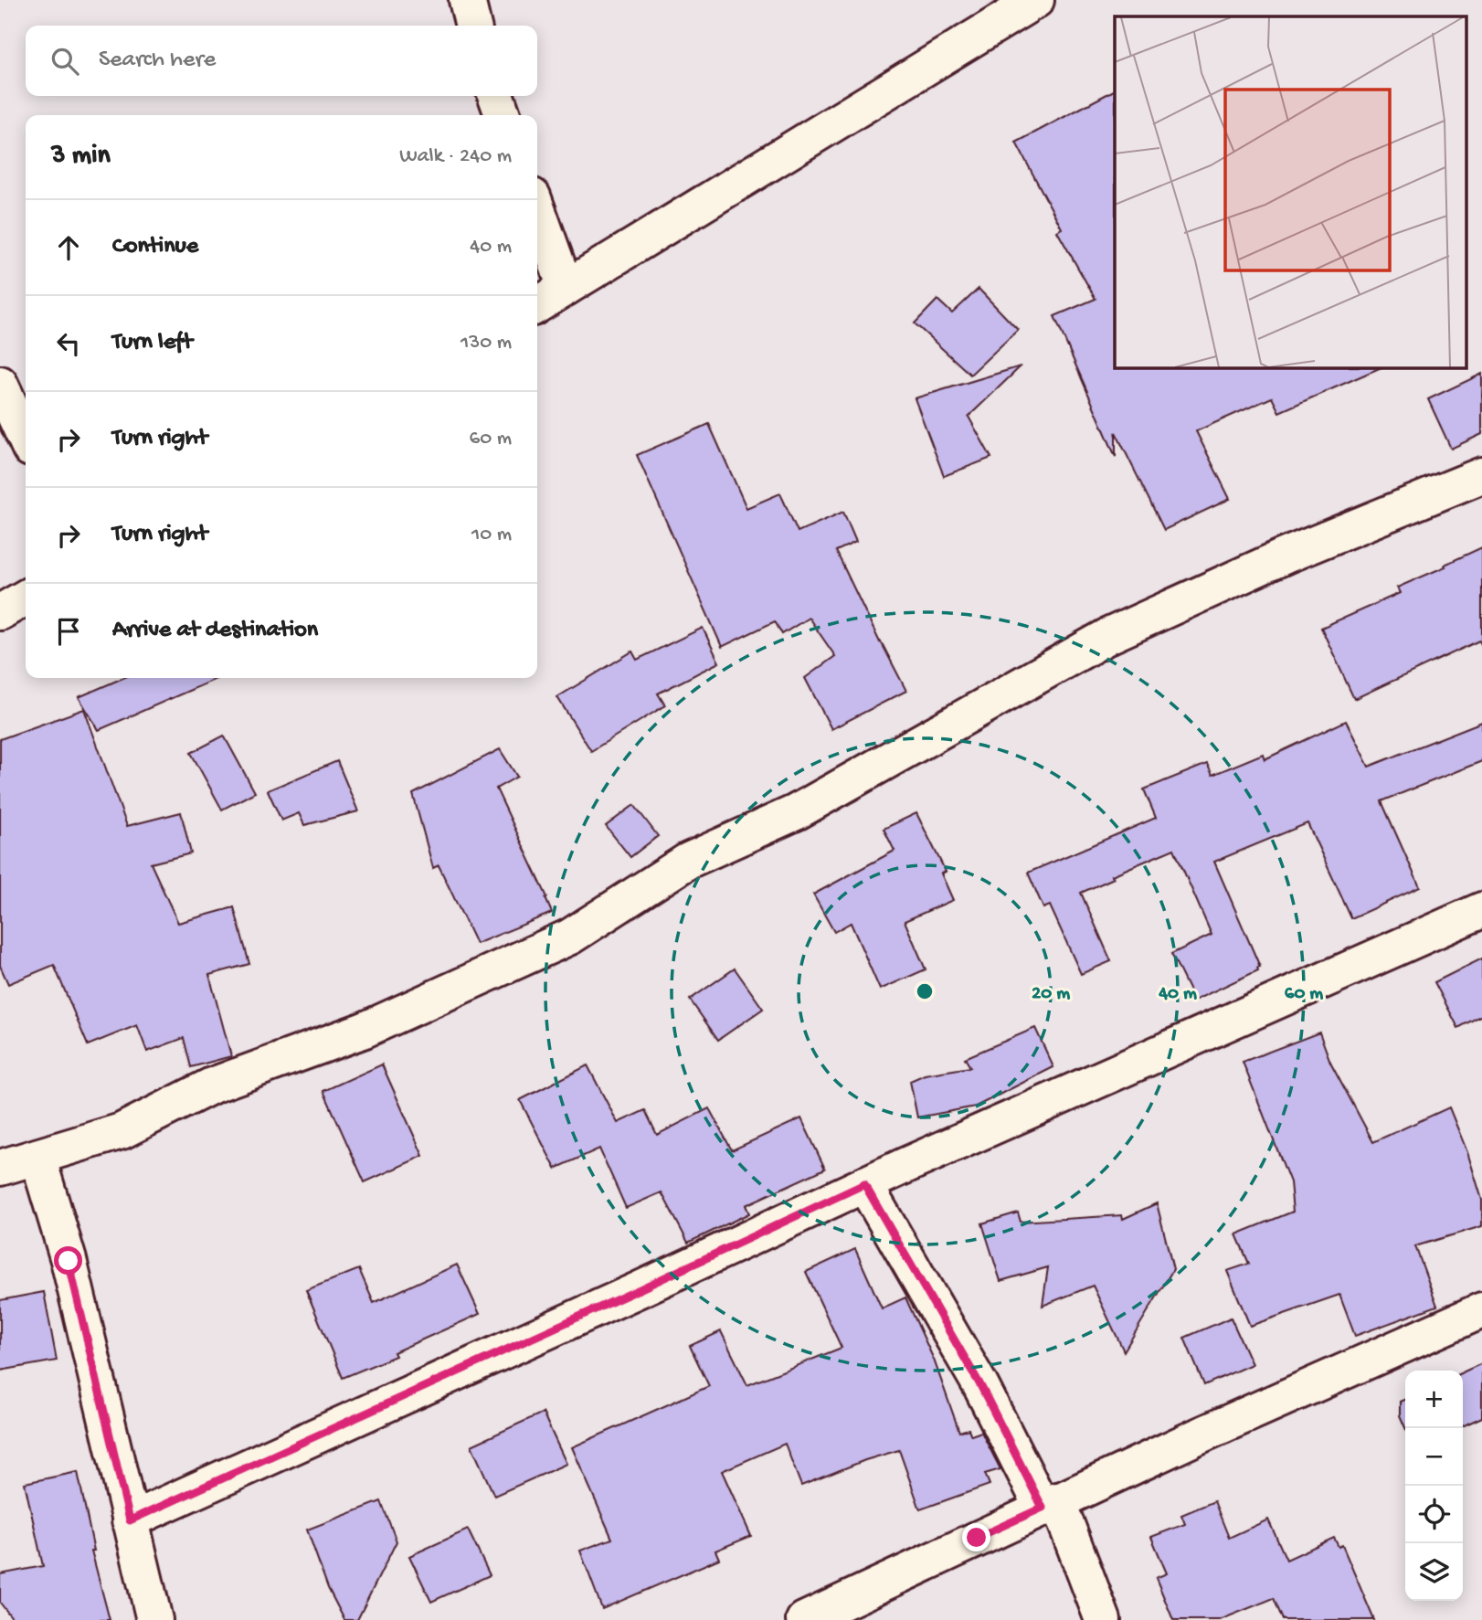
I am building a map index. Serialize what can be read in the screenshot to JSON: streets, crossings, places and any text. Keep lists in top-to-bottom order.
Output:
{
  "page": {
    "search": "Search here",
    "heading": ["3 min", "Walk · 240 m"],
    "list": [
      ["Continue", "40 m"],
      ["Turn left", "130 m"],
      ["Turn right", "60 m"],
      ["Turn right", "10 m"],
      "Arrive at destination"
    ],
    "map_buttons": ["+", "−"]
  },
  "rings": ["20 m", "40 m", "60 m"]
}
